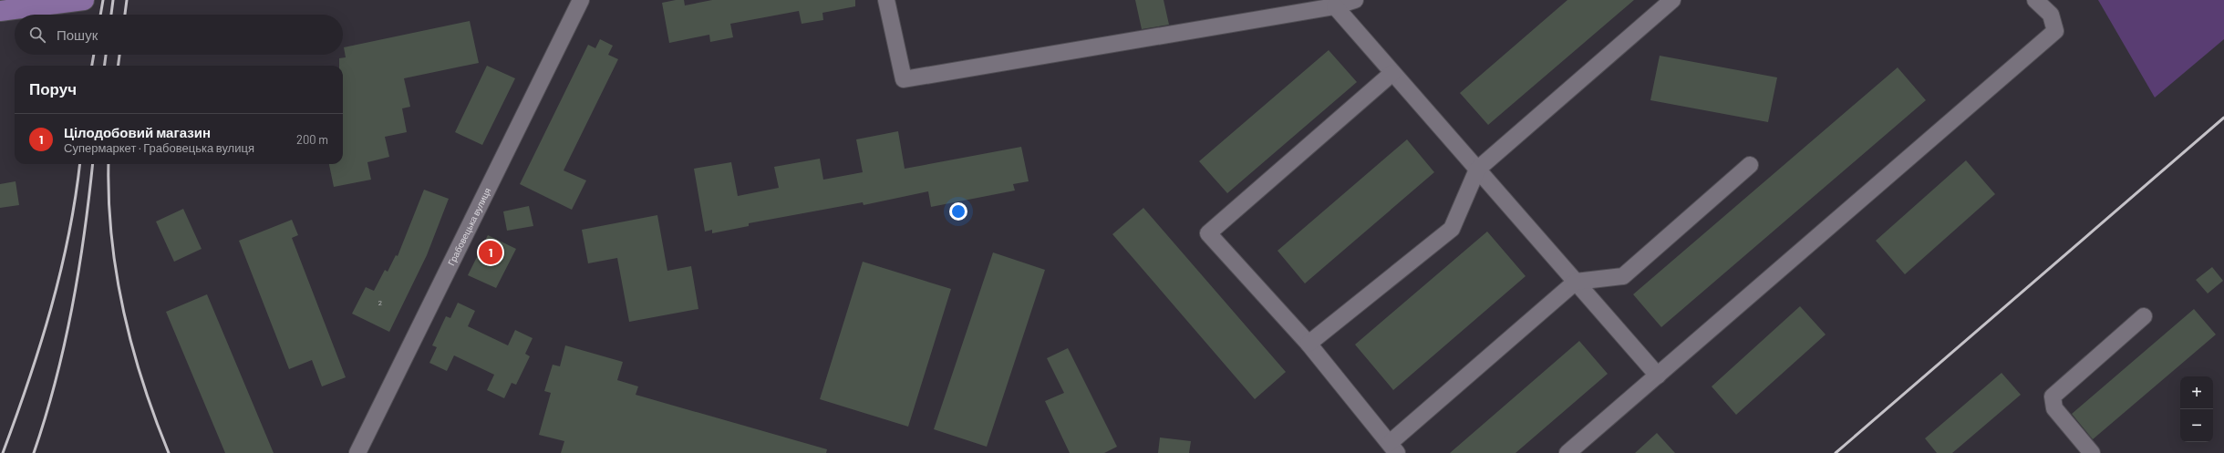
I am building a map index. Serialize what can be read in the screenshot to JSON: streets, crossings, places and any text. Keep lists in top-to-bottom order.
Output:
{
  "streets": {
    "street": ["Грабовецька вулиця"]
  },
  "house_numbers": ["2"],
  "page": {
    "search": "Пошук",
    "heading": "Поруч",
    "list": [
      {
        "mark": "1",
        "name": "Цілодобовий магазин",
        "note": "Супермаркет · Грабовецька вулиця",
        "value": "200 m"
      }
    ],
    "pins": "1",
    "map_buttons": ["+", "−"]
  }
}
